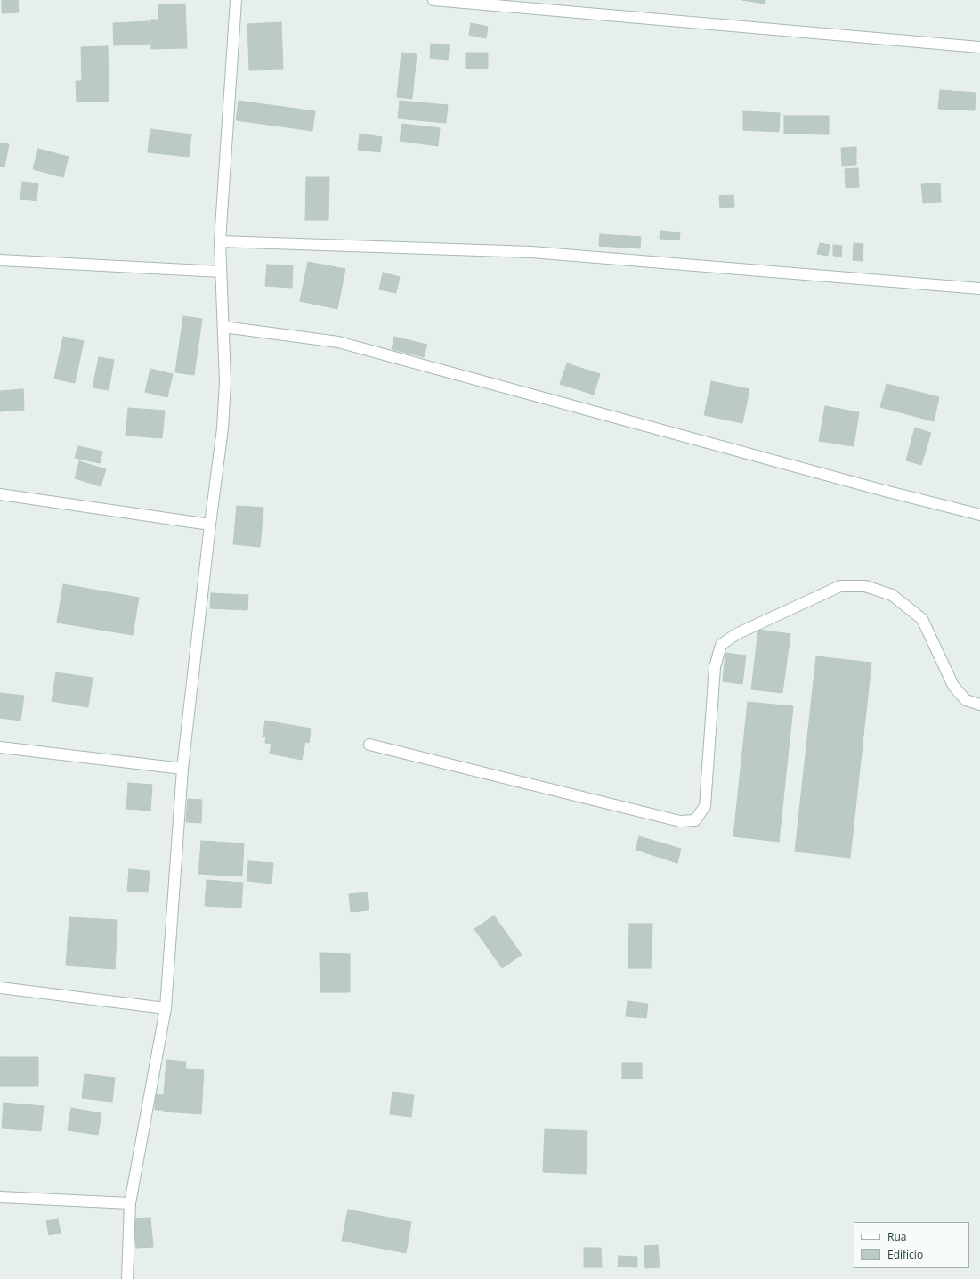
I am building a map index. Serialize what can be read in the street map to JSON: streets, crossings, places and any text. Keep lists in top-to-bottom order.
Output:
{
  "legend": ["Rua", "Edifício"]
}
